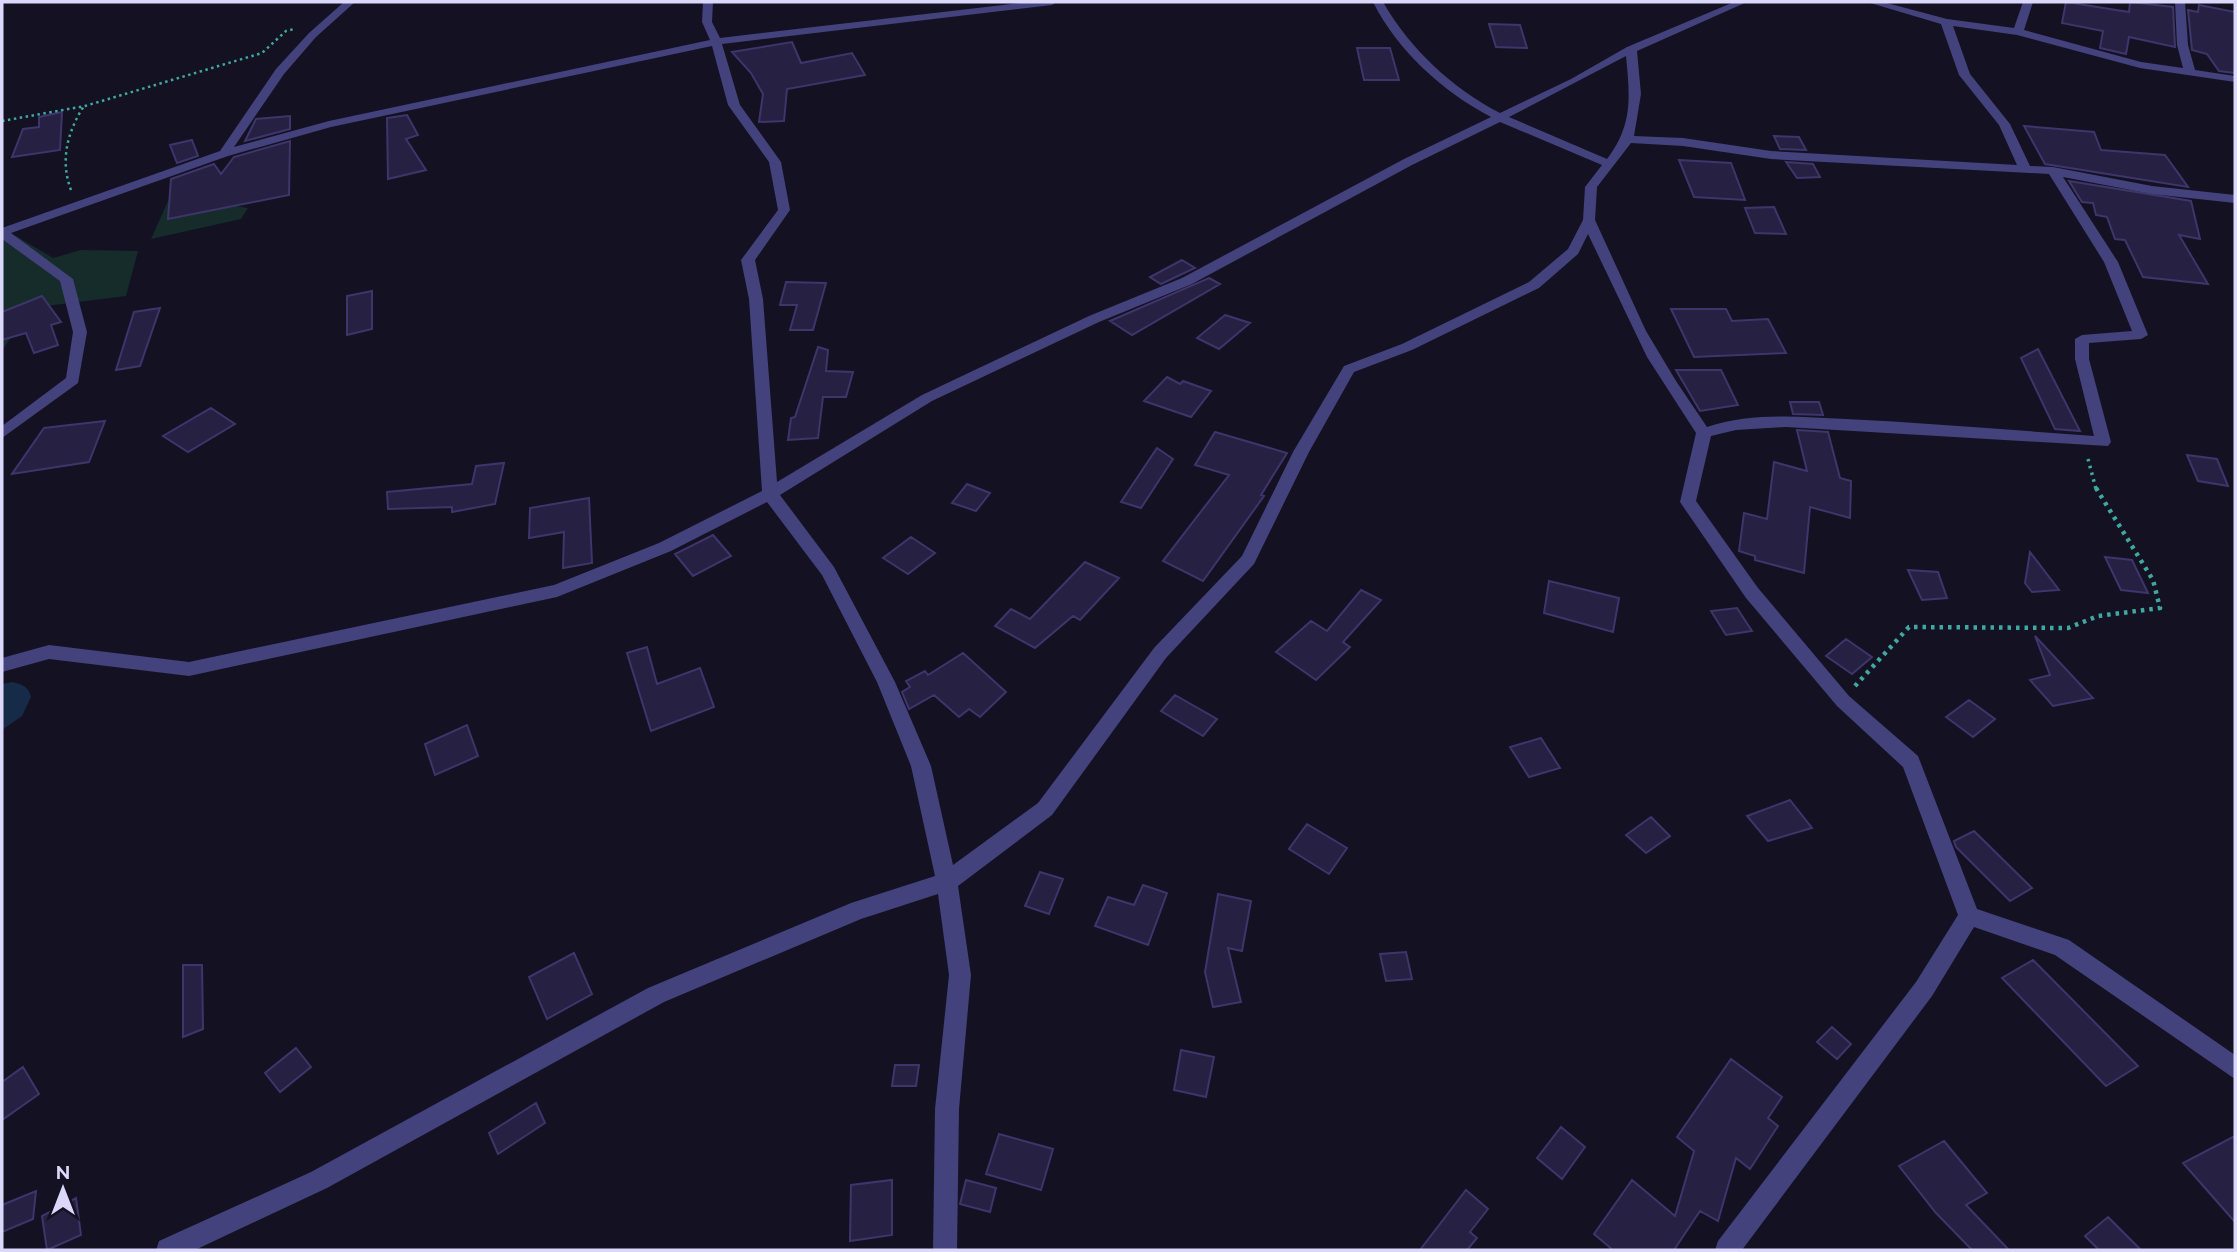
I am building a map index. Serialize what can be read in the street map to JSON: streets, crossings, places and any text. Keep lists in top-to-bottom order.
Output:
{
  "north": "top"
}
